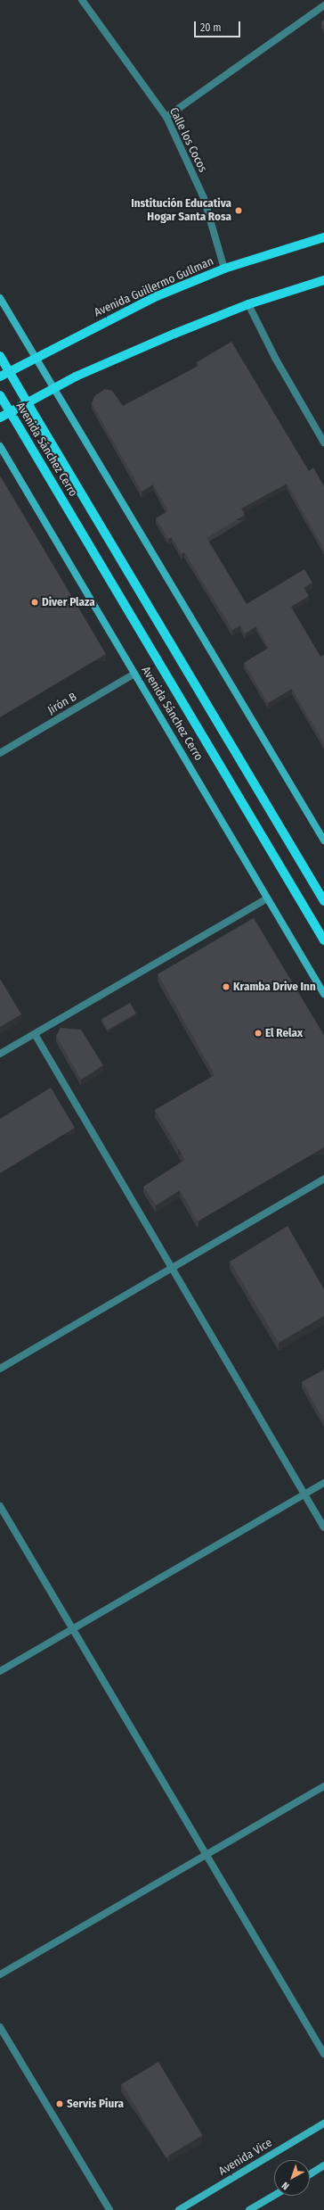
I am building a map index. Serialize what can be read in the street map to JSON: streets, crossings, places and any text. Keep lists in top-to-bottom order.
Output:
{
  "streets": {
    "main road": ["Avenida Guillermo Gullman", "Avenida Sánchez Cerro", "Avenida Vice"],
    "street": ["Calle los Cocos", "Jirón B"]
  },
  "crossings": [
    ["Calle los Cocos", "Avenida Guillermo Gullman"],
    ["Avenida Sánchez Cerro", "Jirón B"]
  ],
  "places": [
    "Institución Educativa Hogar Santa Rosa",
    "Diver Plaza",
    "Kramba Drive Inn",
    "El Relax",
    "Servis Piura"
  ],
  "scale_bar": "20 m",
  "north": "bottom left"
}
